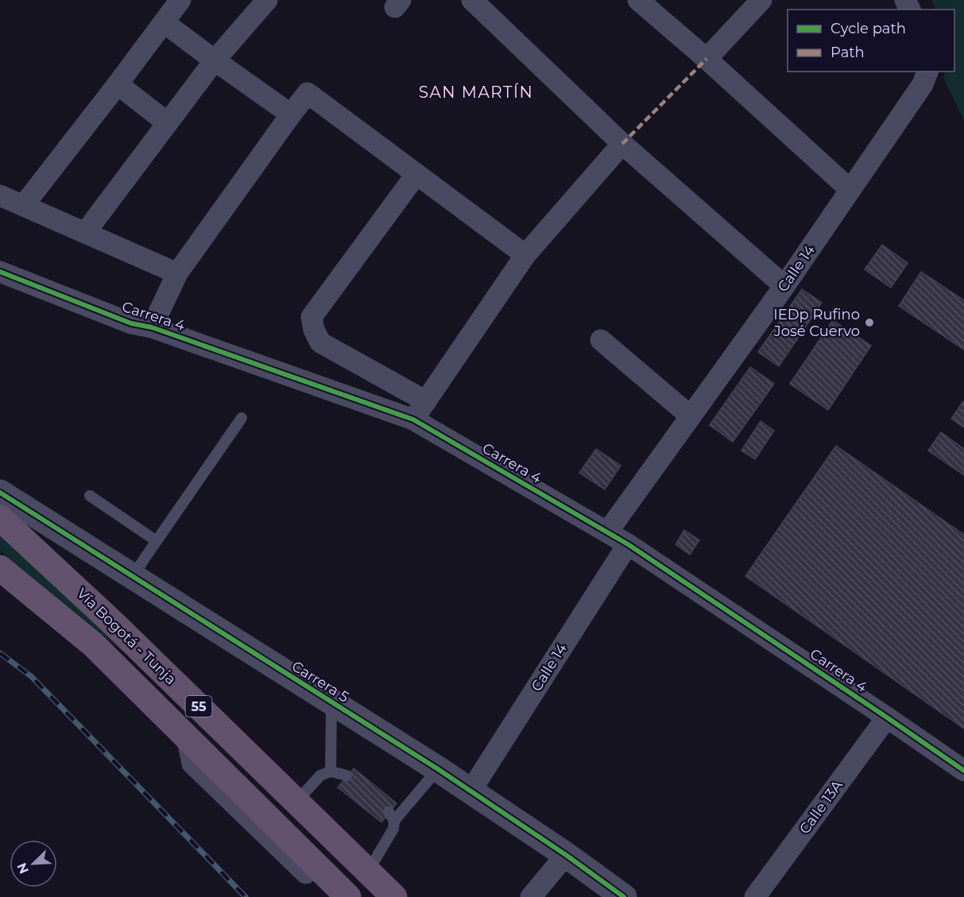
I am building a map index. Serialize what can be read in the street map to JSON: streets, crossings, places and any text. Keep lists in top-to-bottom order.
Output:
{
  "streets": {
    "highway": ["Vía Bogotá - Tunja", "55"],
    "street": [
      "Calle 14",
      "Carrera 4",
      "Carrera 5",
      "Calle 13A"
    ]
  },
  "crossings": [
    ["Calle 14", "Carrera 4"],
    ["Calle 14", "Carrera 5"],
    ["Carrera 4", "Calle 13A"]
  ],
  "districts": ["SAN MARTÍN"],
  "places": ["IEDp Rufino José Cuervo"],
  "legend": ["Cycle path", "Path"],
  "north": "bottom left"
}
